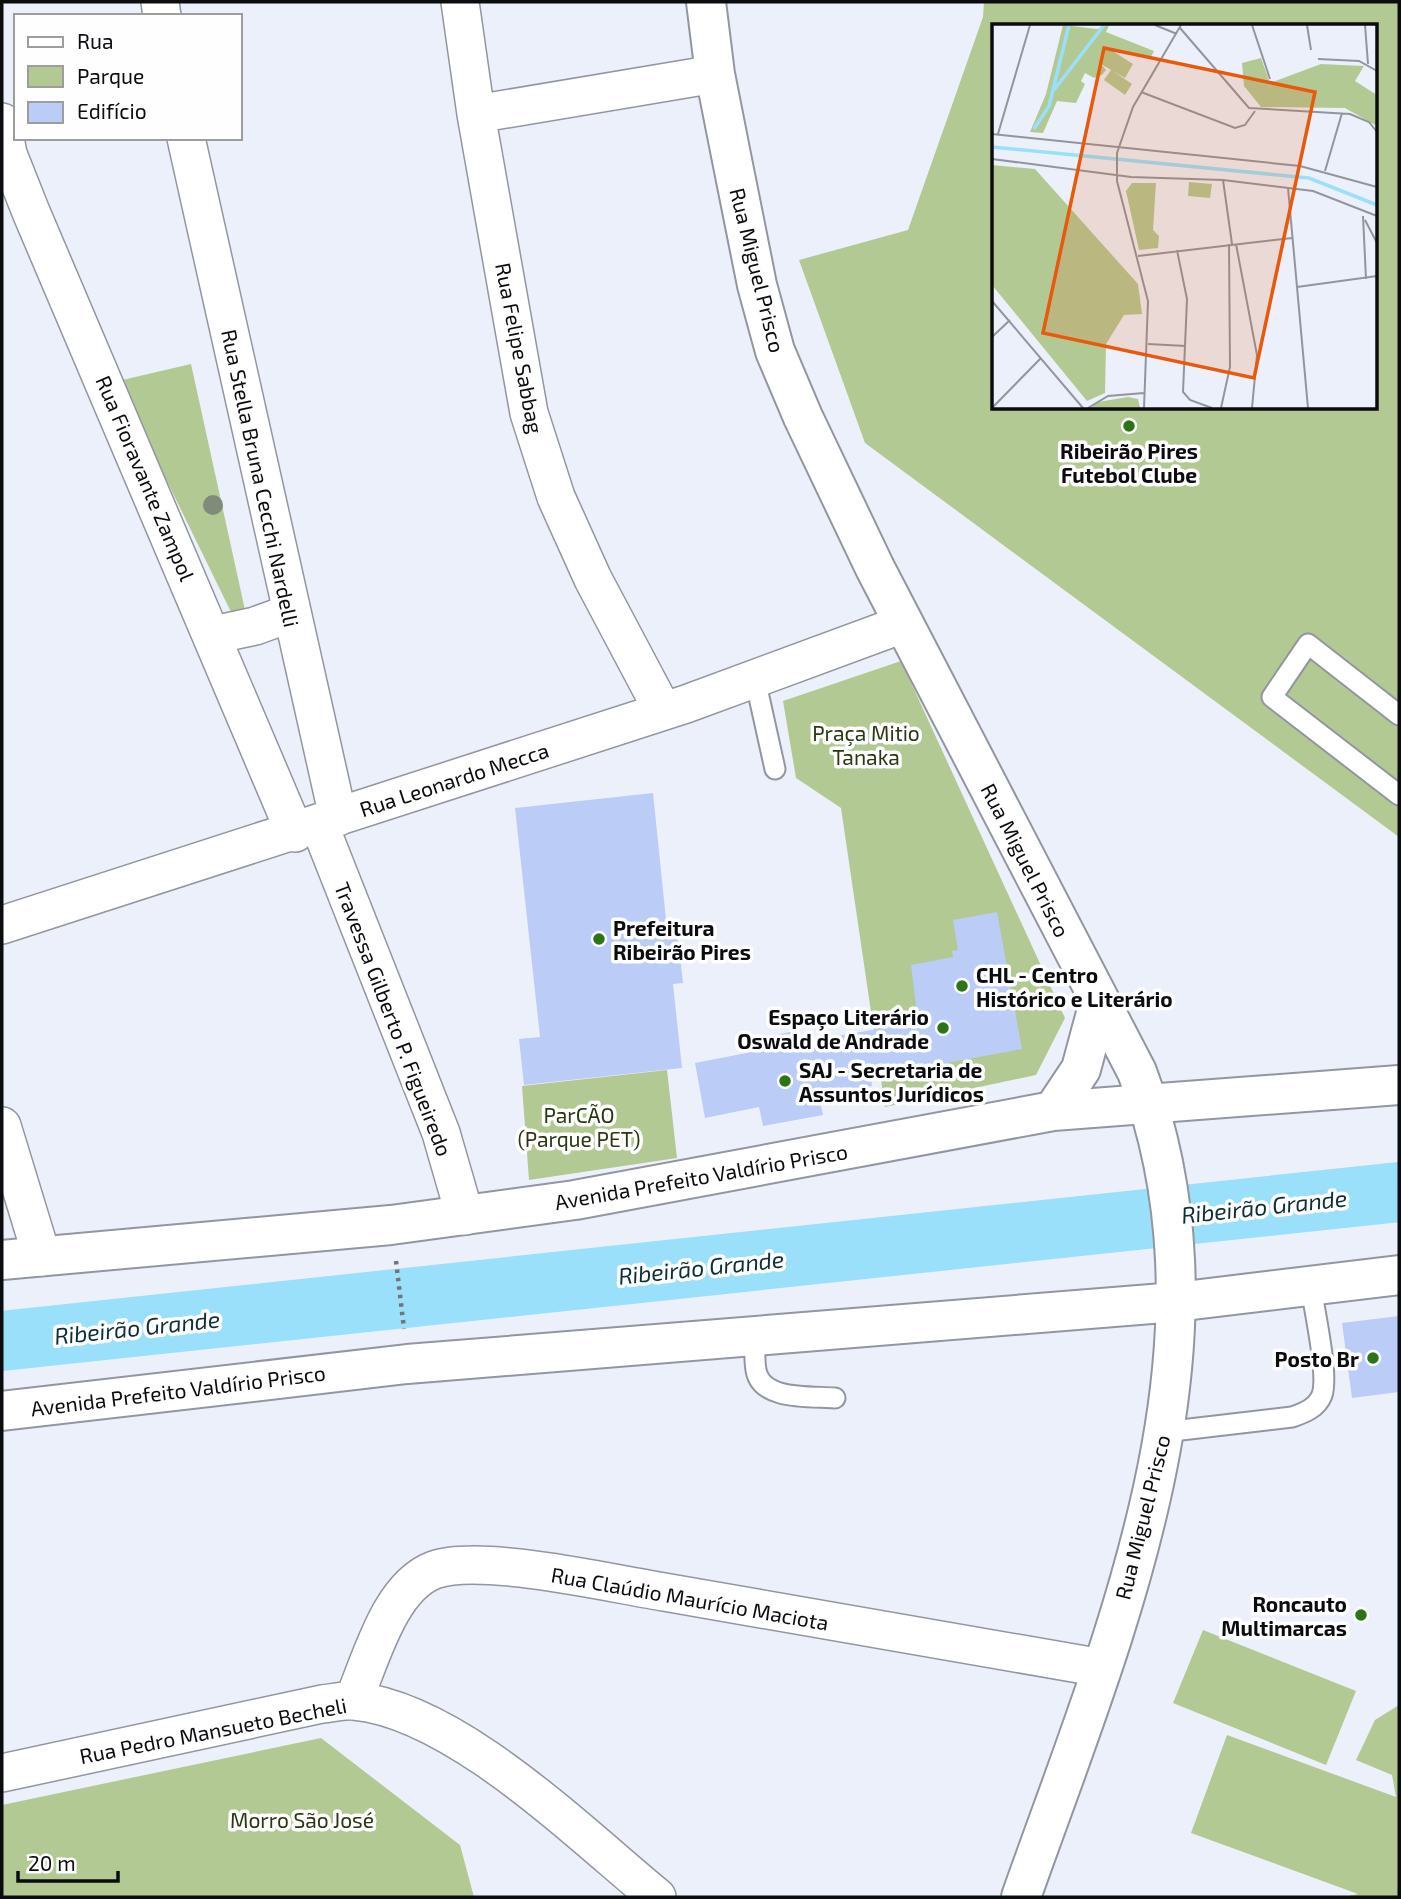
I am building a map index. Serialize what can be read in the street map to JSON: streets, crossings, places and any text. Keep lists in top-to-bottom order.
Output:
{
  "streets": {
    "main road": ["Rua Miguel Prisco", "Avenida Prefeito Valdírio Prisco"],
    "street": [
      "Rua Felipe Sabbag",
      "Rua Fioravante Zampol",
      "Rua Stella Bruna Cecchi Nardelli",
      "Rua Leonardo Mecca",
      "Travessa Gilberto P. Figueiredo",
      "Rua Claúdio Maurício Maciota",
      "Rua Pedro Mansueto Becheli"
    ]
  },
  "crossings": [
    ["Rua Miguel Prisco", "Rua Leonardo Mecca"],
    ["Rua Miguel Prisco", "Avenida Prefeito Valdírio Prisco"],
    ["Rua Miguel Prisco", "Rua Claúdio Maurício Maciota"],
    ["Rua Felipe Sabbag", "Rua Leonardo Mecca"],
    ["Rua Fioravante Zampol", "Rua Stella Bruna Cecchi Nardelli"],
    ["Rua Fioravante Zampol", "Rua Leonardo Mecca"],
    ["Rua Fioravante Zampol", "Travessa Gilberto P. Figueiredo"],
    ["Rua Stella Bruna Cecchi Nardelli", "Rua Leonardo Mecca"],
    ["Rua Stella Bruna Cecchi Nardelli", "Travessa Gilberto P. Figueiredo"],
    ["Rua Leonardo Mecca", "Travessa Gilberto P. Figueiredo"],
    ["Travessa Gilberto P. Figueiredo", "Avenida Prefeito Valdírio Prisco"],
    ["Rua Claúdio Maurício Maciota", "Rua Pedro Mansueto Becheli"]
  ],
  "water": ["Ribeirão Grande"],
  "parks": ["Praça Mitio Tanaka", "ParCÃO (Parque PET)", "Morro São José"],
  "places": [
    "Ribeirão Pires Futebol Clube",
    "Prefeitura Ribeirão Pires",
    "CHL - Centro Histórico e Literário",
    "Espaço Literário Oswald de Andrade",
    "SAJ - Secretaria de Assuntos Jurídicos",
    "Posto Br",
    "Roncauto Multimarcas"
  ],
  "legend": ["Rua", "Parque", "Edifício"],
  "scale_bar": "20 m"
}
